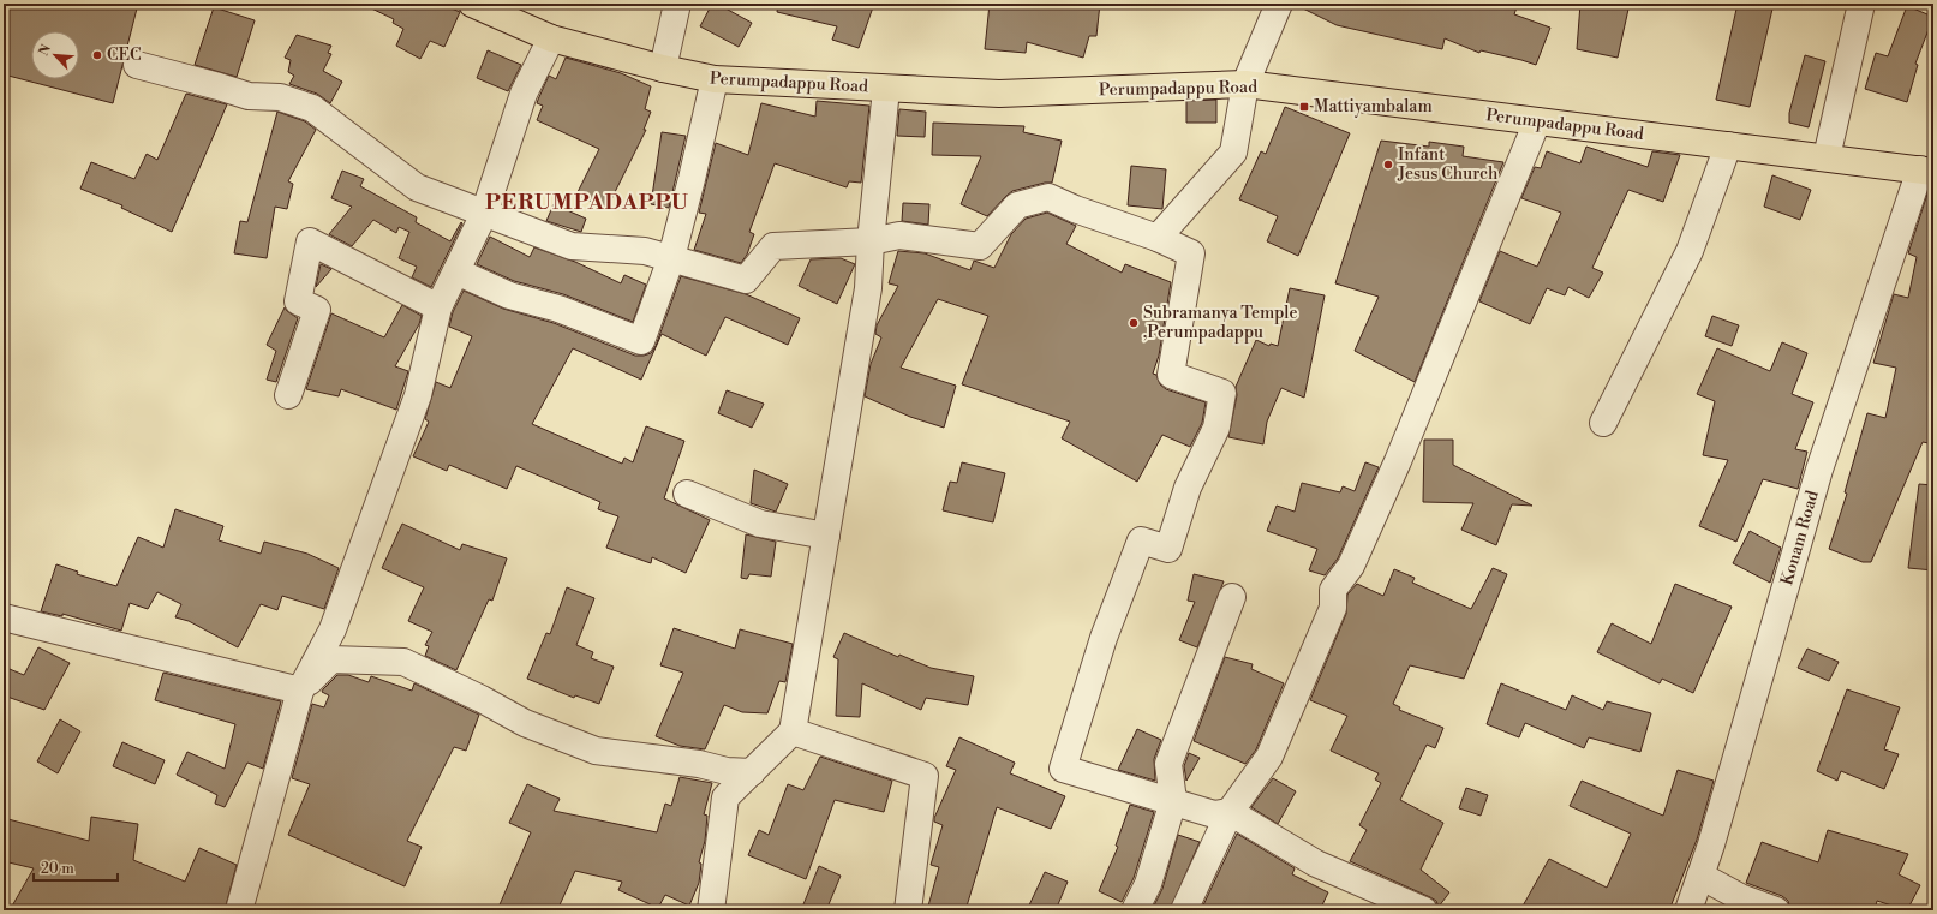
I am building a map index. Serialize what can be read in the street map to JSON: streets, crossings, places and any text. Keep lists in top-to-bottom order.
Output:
{
  "streets": {
    "main road": ["Perumpadappu Road"],
    "street": ["Konam Road"]
  },
  "crossings": [
    ["Perumpadappu Road", "Konam Road"]
  ],
  "districts": ["PERUMPADAPPU"],
  "places": {
    "other": ["CEC", "Infant Jesus Church", "Subramanya Temple ,Perumpadappu"],
    "transit": ["Mattiyambalam"]
  },
  "scale_bar": "20 m",
  "north": "top left"
}
